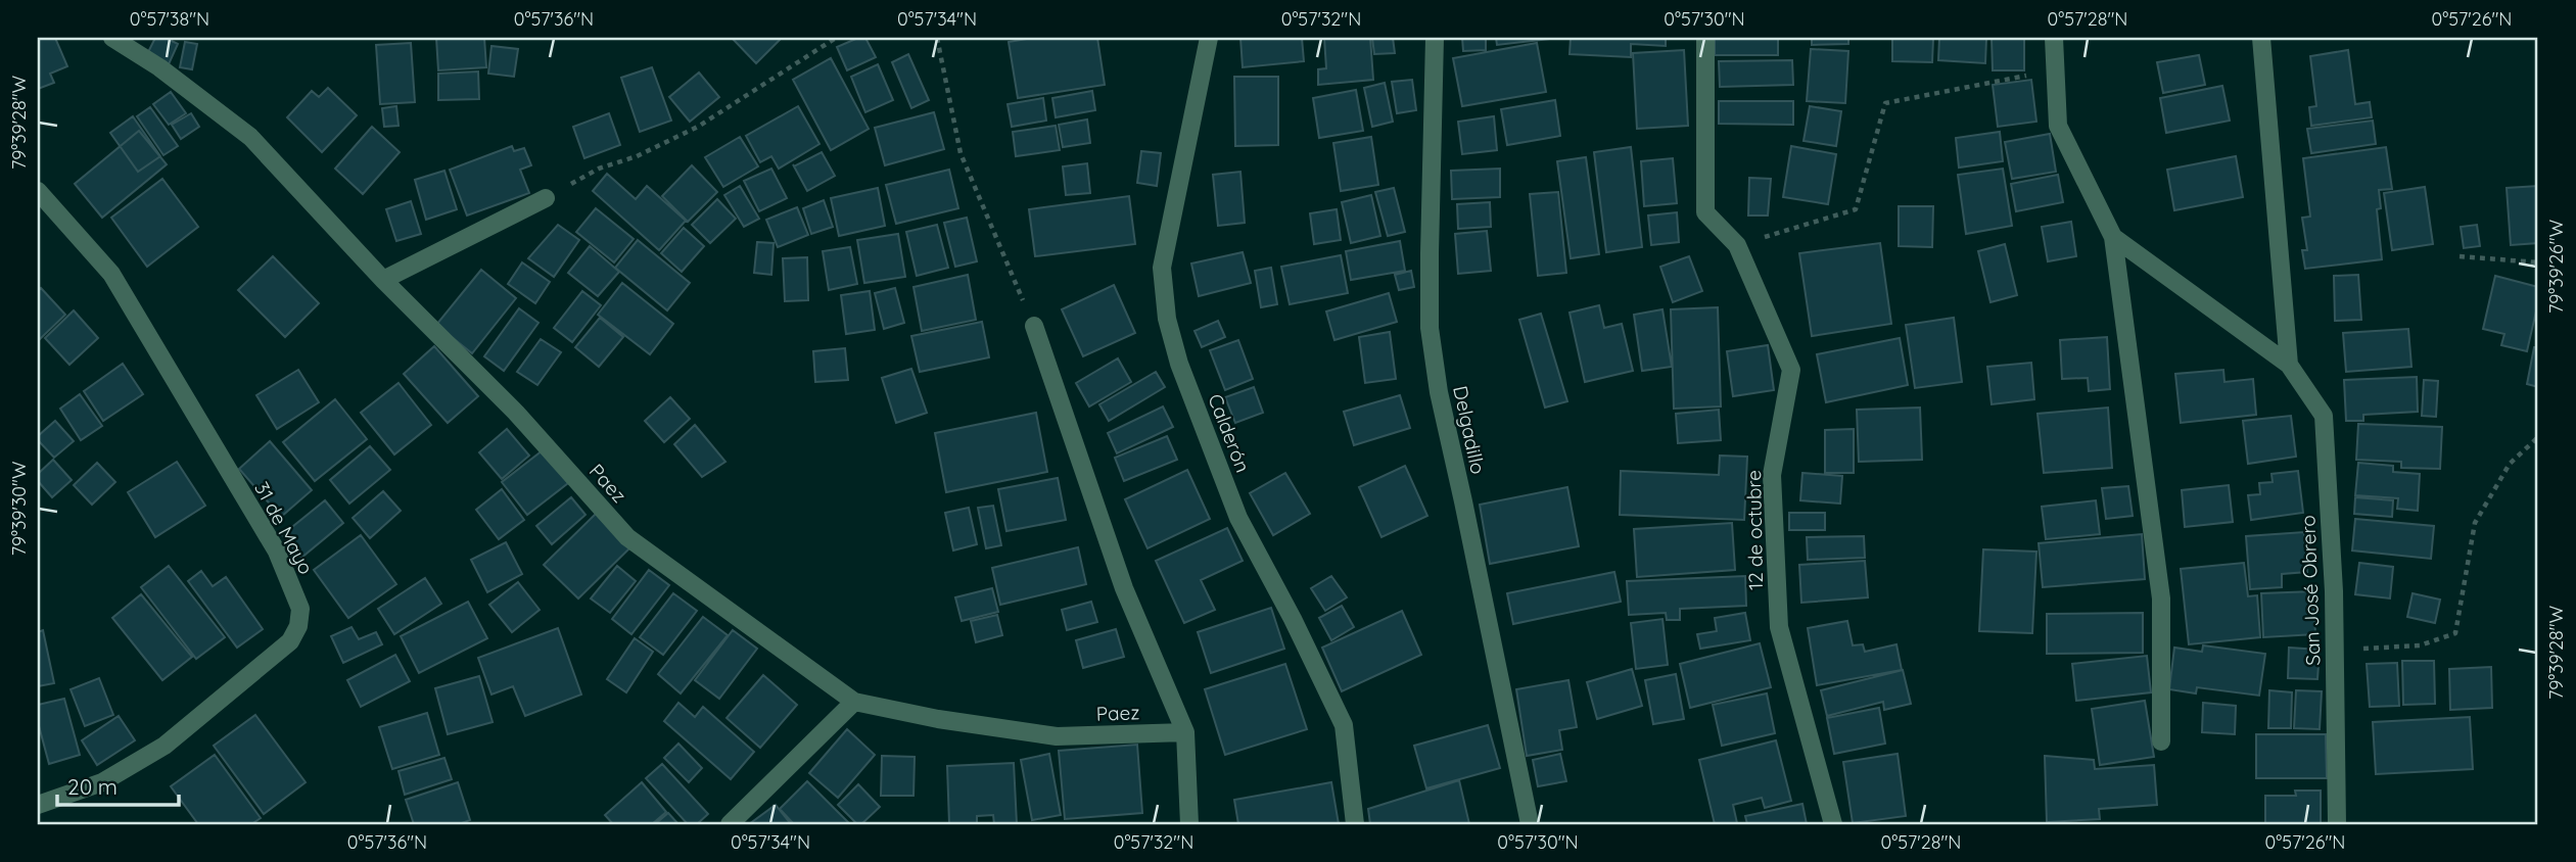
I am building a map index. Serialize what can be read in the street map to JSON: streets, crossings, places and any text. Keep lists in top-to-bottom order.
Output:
{
  "streets": {
    "street": [
      "Delgadillo",
      "Calderón",
      "Paez",
      "31 de Mayo",
      "12 de octubre",
      "San José Obrero"
    ]
  },
  "scale_bar": "20 m",
  "coordinates": [
    "0°57'38\"N",
    "0°57'36\"N",
    "0°57'34\"N",
    "0°57'32\"N",
    "0°57'30\"N",
    "0°57'28\"N",
    "0°57'26\"N",
    "79°39'28\"W",
    "79°39'26\"W",
    "79°39'30\"W"
  ]
}
